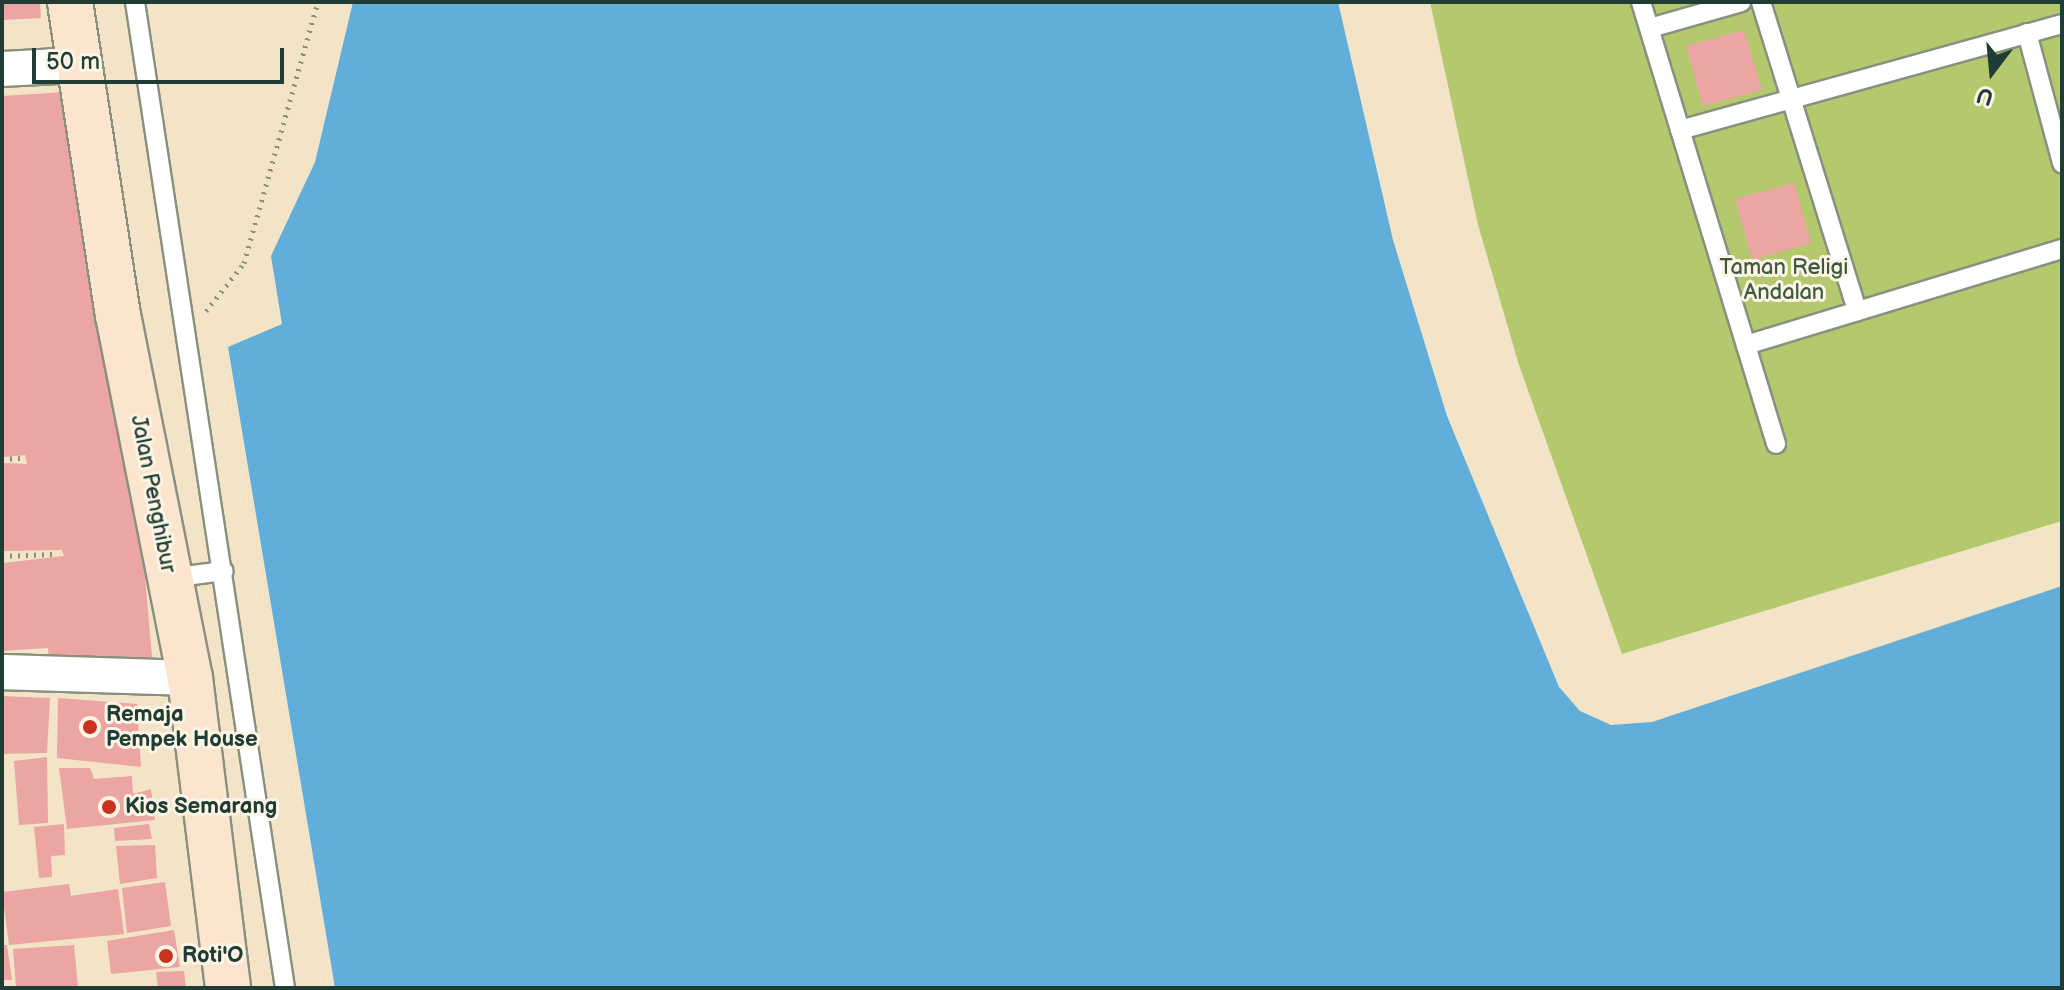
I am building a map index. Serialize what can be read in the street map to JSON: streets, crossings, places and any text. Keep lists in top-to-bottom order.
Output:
{
  "streets": {
    "main road": ["Jalan Penghibur"]
  },
  "parks": ["Taman Religi Andalan"],
  "places": ["Remaja Pempek House", "Kios Semarang", "Roti'O"],
  "scale_bar": "50 m",
  "north": "bottom"
}
